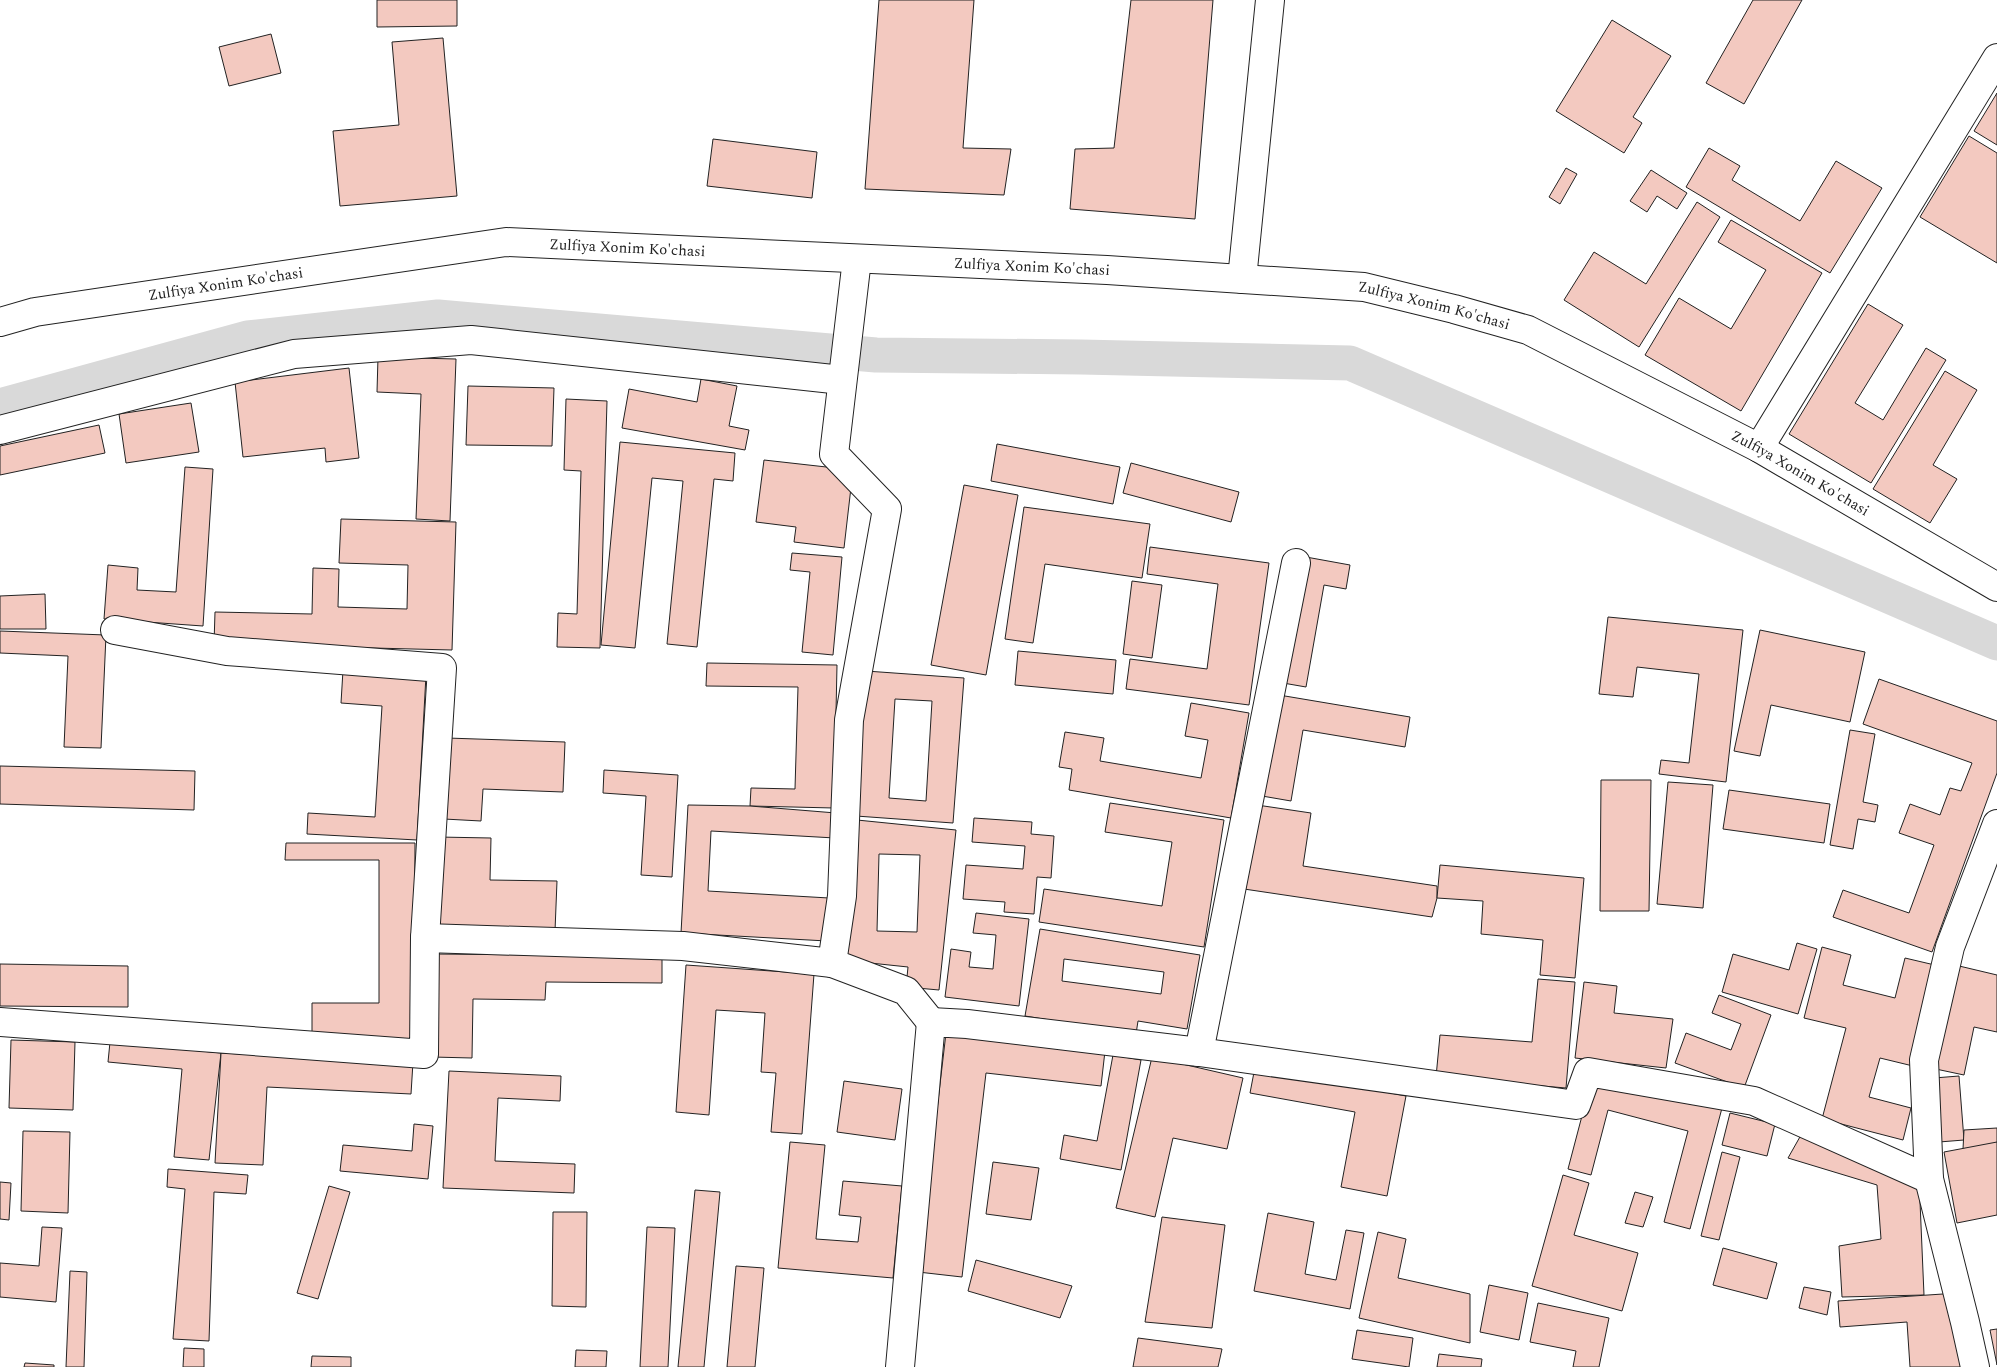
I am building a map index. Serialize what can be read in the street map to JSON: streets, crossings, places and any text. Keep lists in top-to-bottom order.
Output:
{
  "streets": {
    "street": ["Zulfiya Xonim Ko'chasi"]
  }
}
